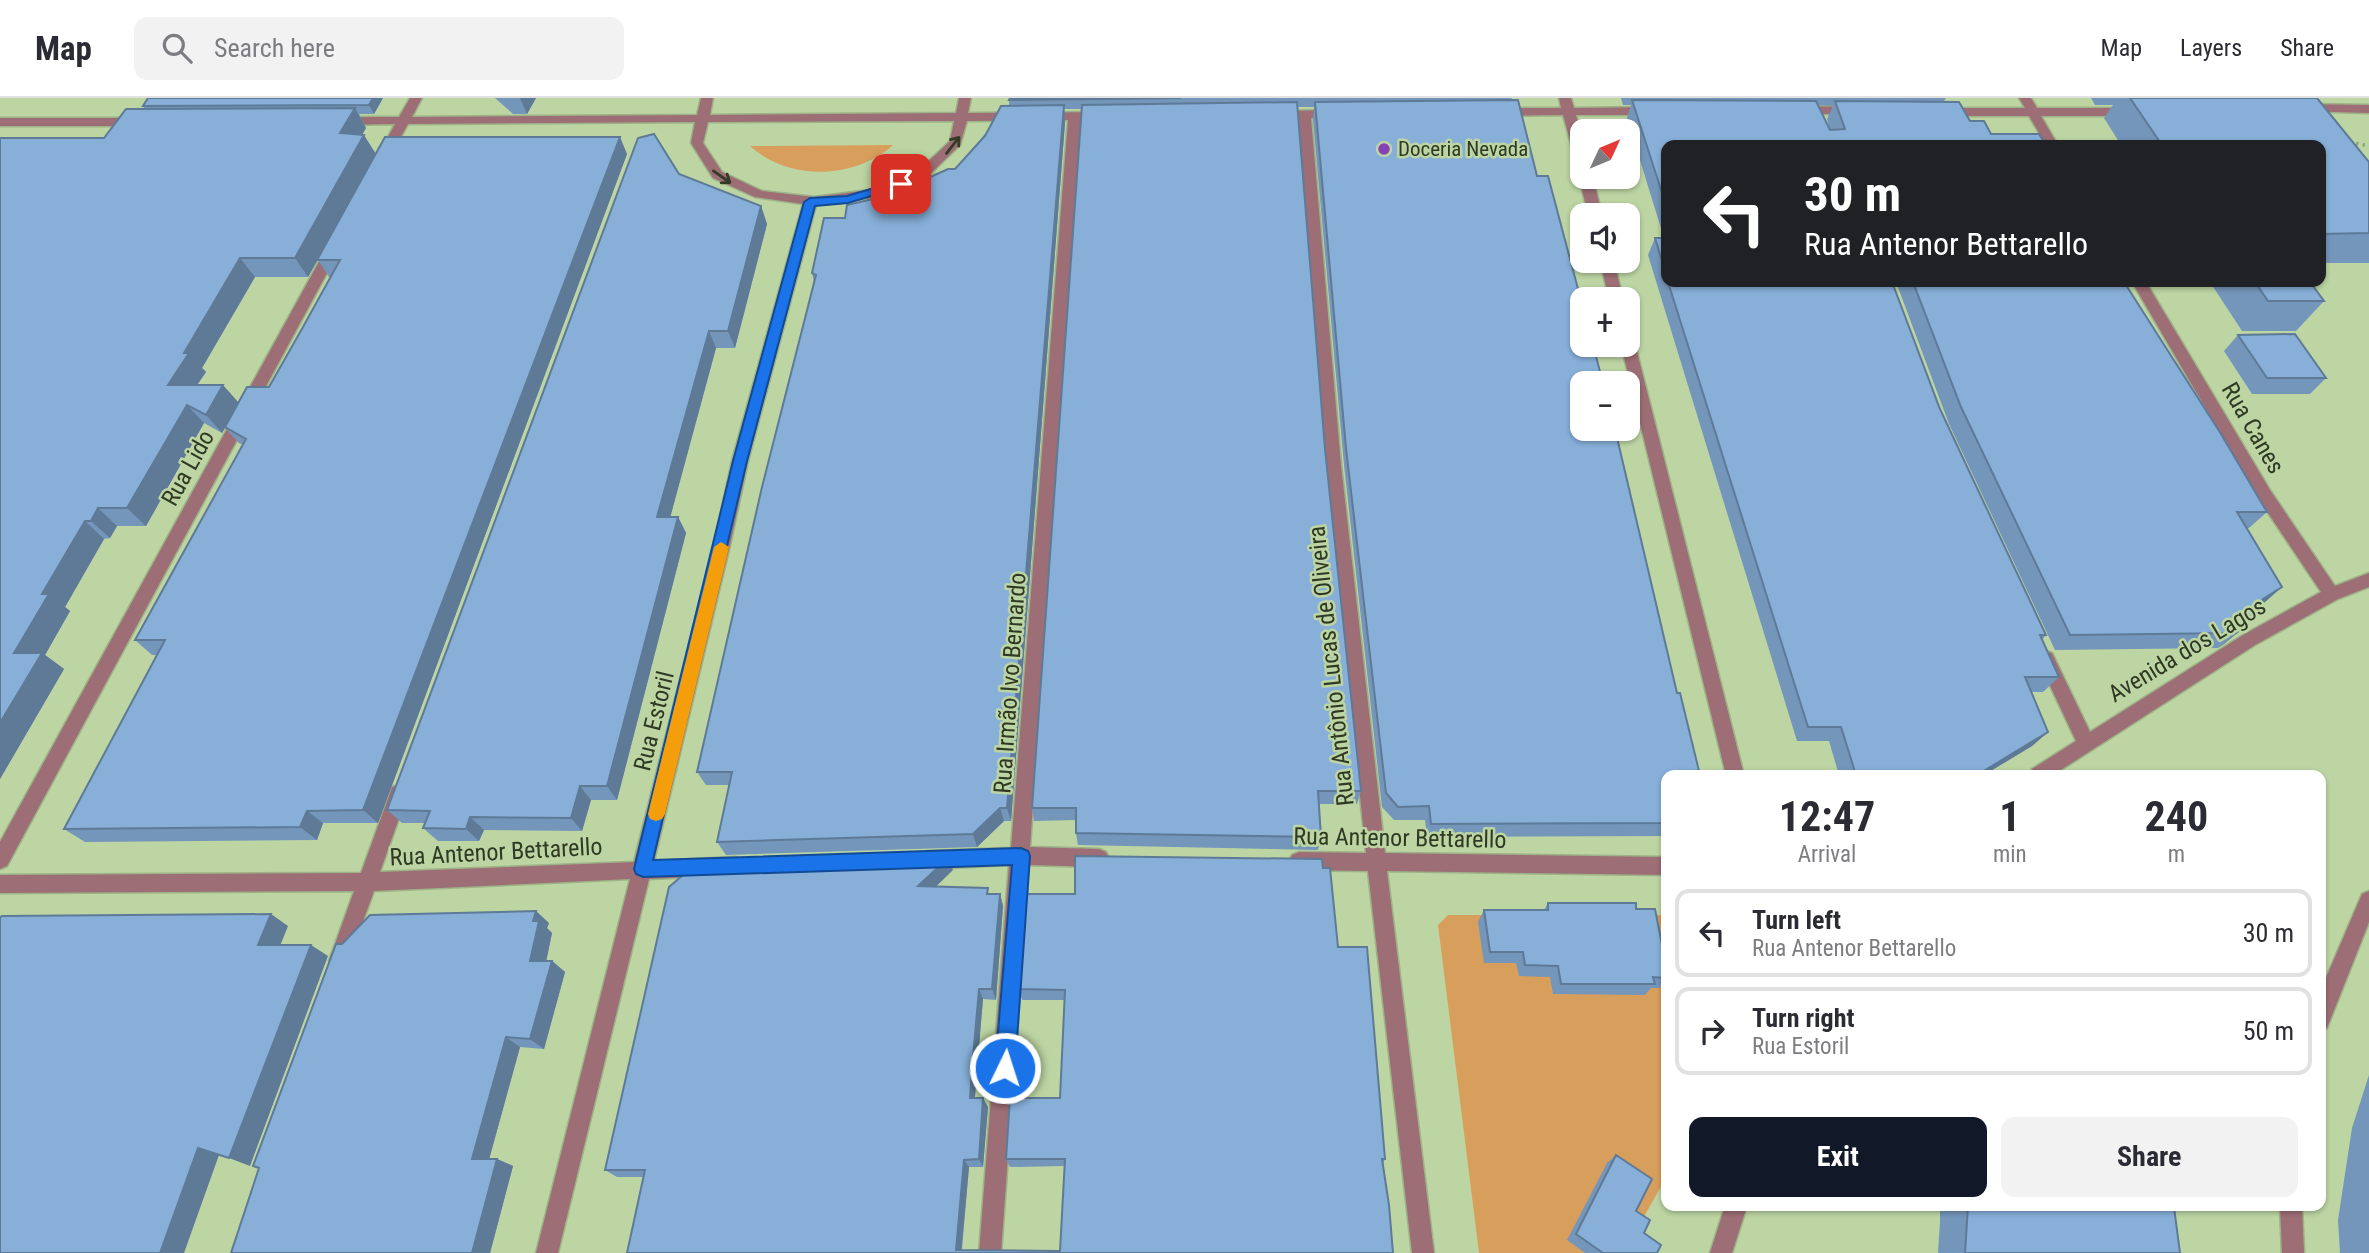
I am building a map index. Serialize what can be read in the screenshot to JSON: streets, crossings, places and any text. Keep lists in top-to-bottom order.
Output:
{
  "streets": {
    "street": [
      "Rua Canes",
      "Rua Lido",
      "Avenida dos Lagos",
      "Rua Antônio Lucas de Oliveira",
      "Rua Irmão Ivo Bernardo",
      "Rua Estoril",
      "Rua Antenor Bettarello"
    ]
  },
  "crossings": [
    ["Rua Canes", "Avenida dos Lagos"],
    ["Rua Antônio Lucas de Oliveira", "Rua Antenor Bettarello"],
    ["Rua Estoril", "Rua Antenor Bettarello"]
  ],
  "places": ["Doceria Nevada"],
  "north": "top right",
  "page": {
    "header": "Map",
    "search": "Search here",
    "nav": ["Map", "Layers", "Share"],
    "map_buttons": ["+", "−"],
    "turn": ["30 m", "Rua Antenor Bettarello"],
    "eta": [
      "12:47",
      "Arrival",
      "1",
      "min",
      "240",
      "m"
    ],
    "list": [
      {
        "name": "Turn left",
        "note": "Rua Antenor Bettarello",
        "value": "30 m"
      },
      {
        "name": "Turn right",
        "note": "Rua Estoril",
        "value": "50 m"
      }
    ],
    "buttons": ["Exit", "Share"]
  }
}
